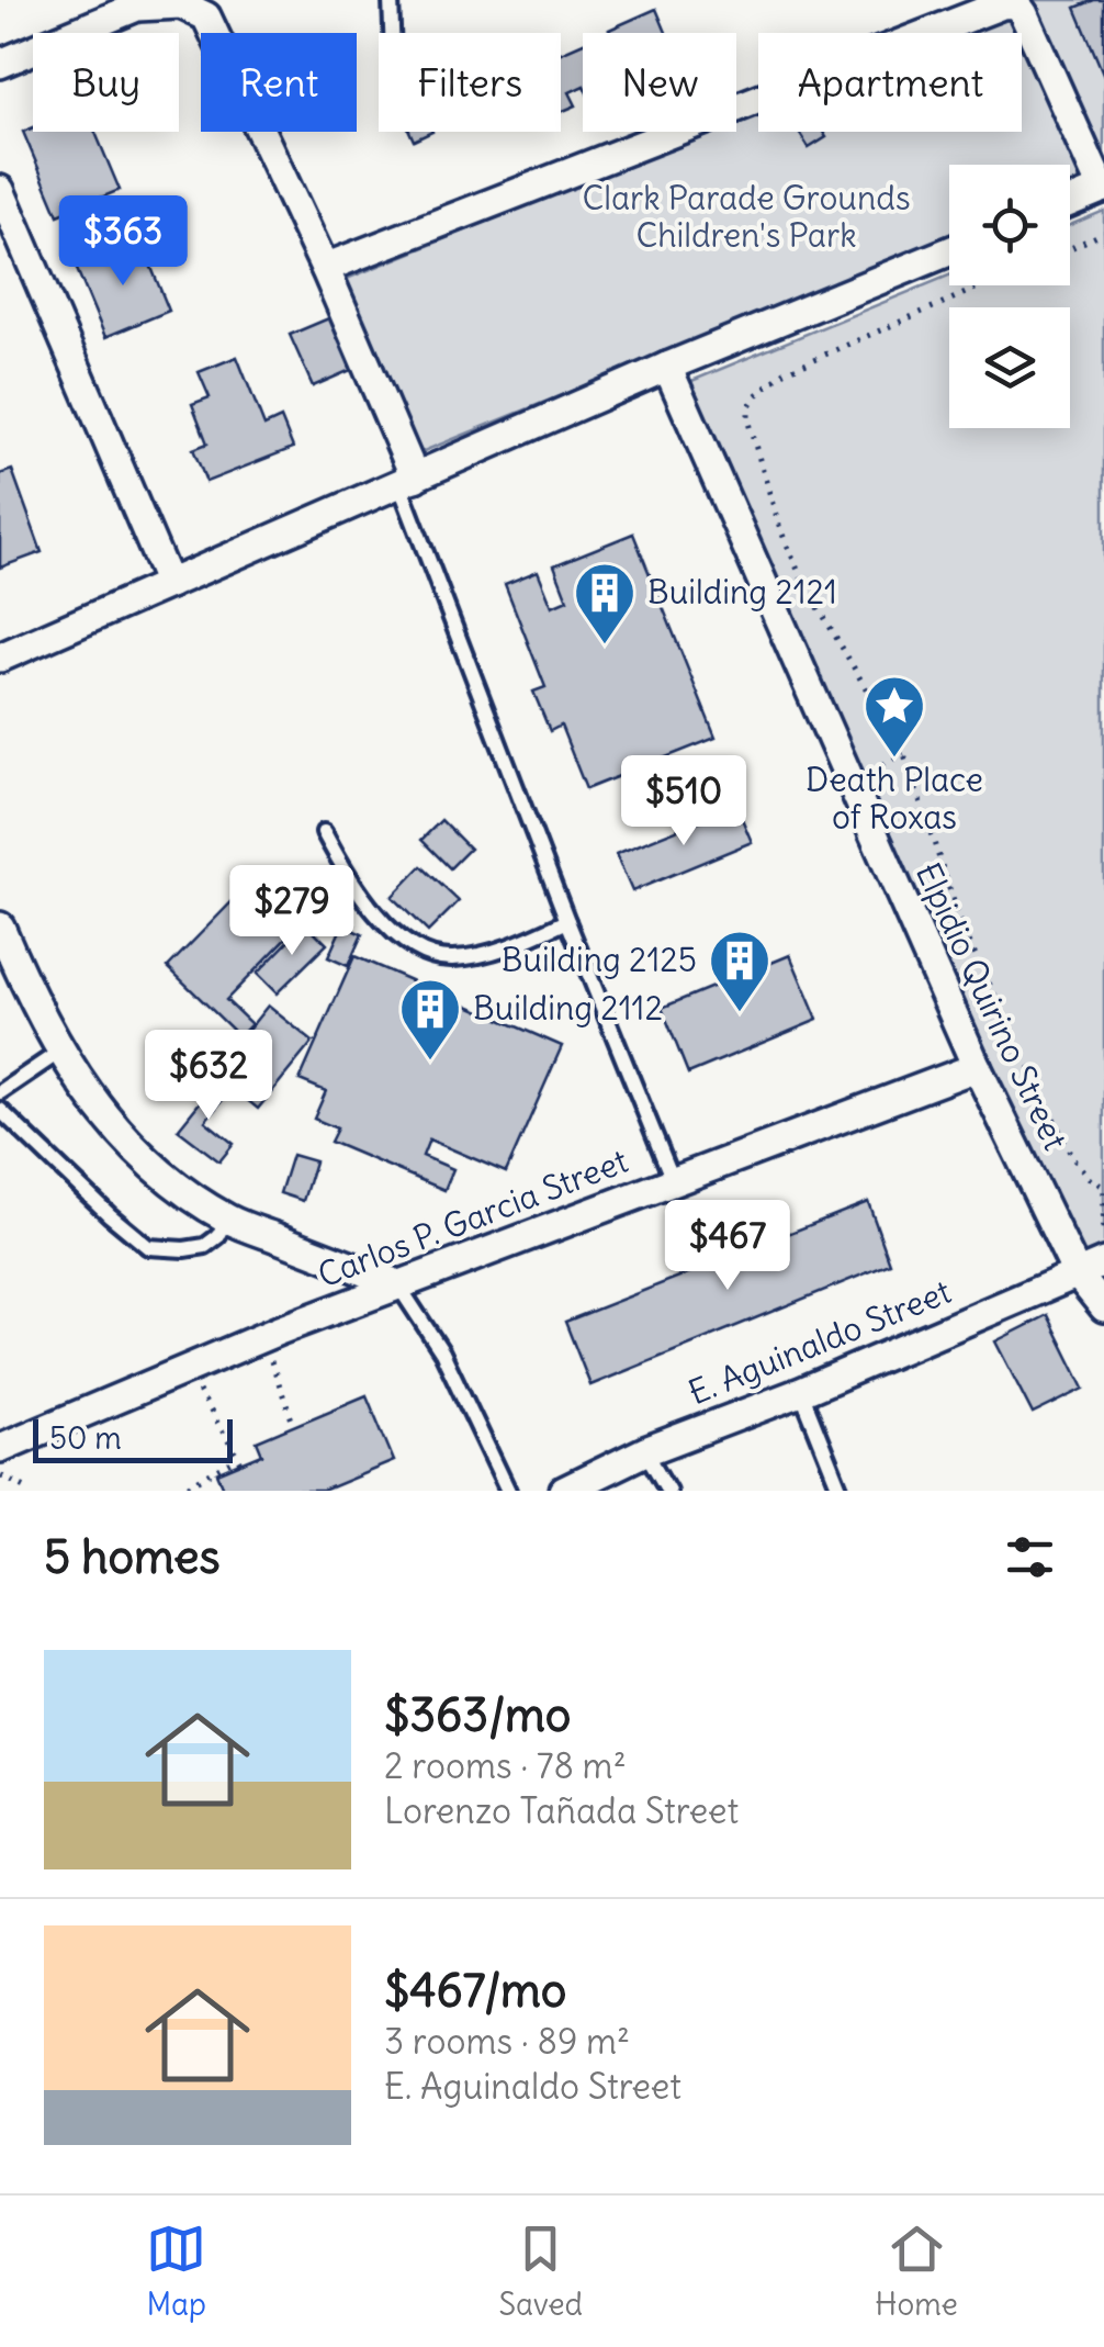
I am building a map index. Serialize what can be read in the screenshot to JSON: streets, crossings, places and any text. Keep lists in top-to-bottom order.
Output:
{
  "streets": {
    "street": ["Elpidio Quirino Street", "Carlos P. Garcia Street", "E. Aguinaldo Street"]
  },
  "crossings": [
    ["Elpidio Quirino Street", "Carlos P. Garcia Street"],
    ["Elpidio Quirino Street", "E. Aguinaldo Street"]
  ],
  "parks": ["Clark Parade Grounds Children's Park"],
  "places": {
    "building": ["Building 2121", "Building 2125", "Building 2112"],
    "place": ["Death Place of Roxas"]
  },
  "scale_bar": "50 m",
  "page": {
    "chip": [
      "Buy",
      "Rent",
      "Filters",
      "New",
      "Apartment"
    ],
    "price": [
      "$363",
      "$510",
      "$279",
      "$632",
      "$467"
    ],
    "scale": "50 m",
    "heading": "5 homes",
    "list": [
      {
        "name": "$363/mo",
        "note": "2 rooms · 78 m² · Lorenzo Tañada Street"
      },
      {
        "name": "$467/mo",
        "note": "3 rooms · 89 m² · E. Aguinaldo Street"
      }
    ],
    "tabs": ["Map", "Saved", "Home"]
  }
}
